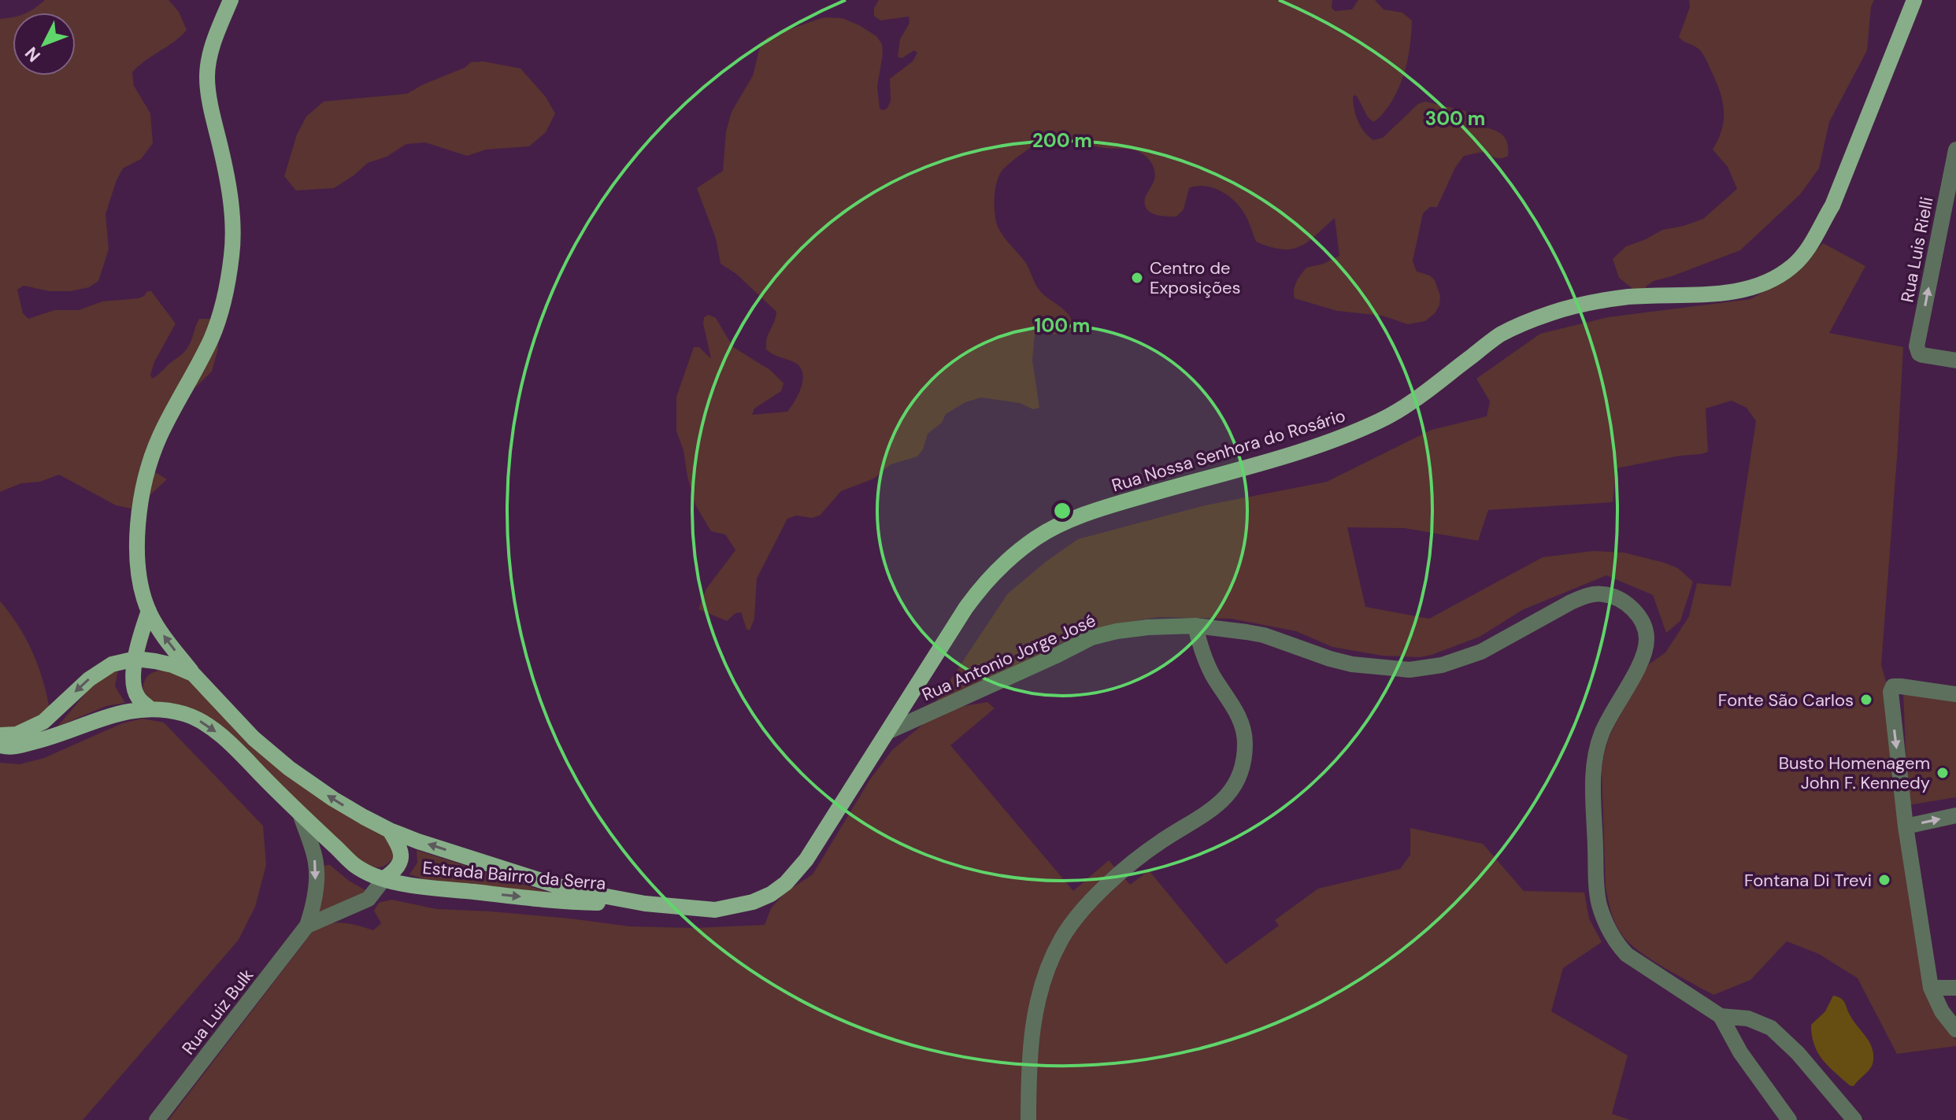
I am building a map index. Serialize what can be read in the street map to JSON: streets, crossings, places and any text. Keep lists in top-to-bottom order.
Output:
{
  "streets": {
    "main road": ["Rua Nossa Senhora do Rosário", "Estrada Bairro da Serra"],
    "street": ["Rua Luis Rielli", "Rua Antonio Jorge José", "Rua Luiz Bulk"]
  },
  "crossings": [
    ["Rua Nossa Senhora do Rosário", "Rua Antonio Jorge José"],
    ["Rua Nossa Senhora do Rosário", "Estrada Bairro da Serra"]
  ],
  "one_way": ["Rua Luis Rielli"],
  "places": [
    "Centro de Exposições",
    "Fonte São Carlos",
    "Busto Homenagem John F. Kennedy",
    "Fontana Di Trevi"
  ],
  "north": "bottom left",
  "rings": ["300 m", "200 m", "100 m"]
}
